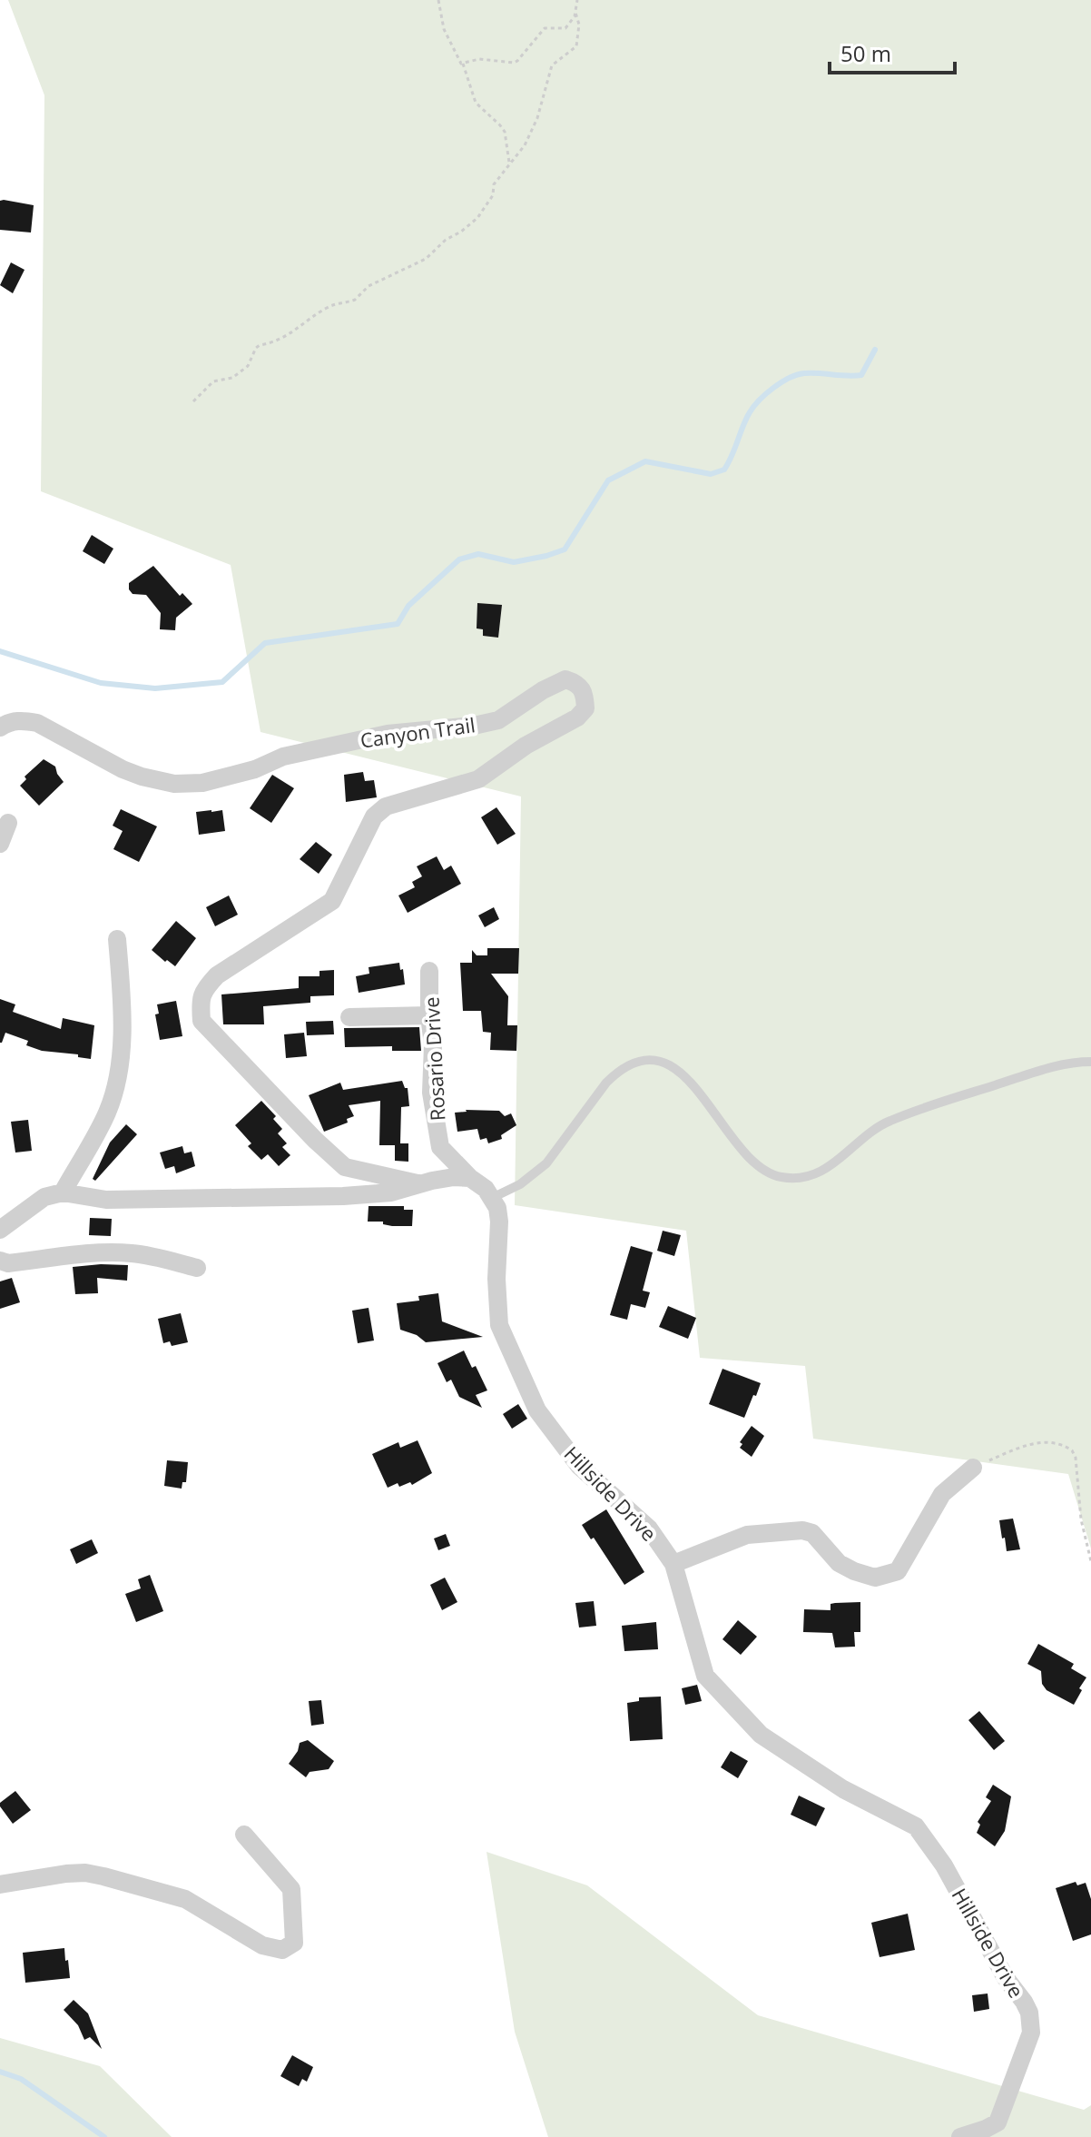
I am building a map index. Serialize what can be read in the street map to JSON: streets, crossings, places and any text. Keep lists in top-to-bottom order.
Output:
{
  "streets": {
    "street": ["Canyon Trail", "Rosario Drive", "Hillside Drive"]
  },
  "scale_bar": "50 m"
}
